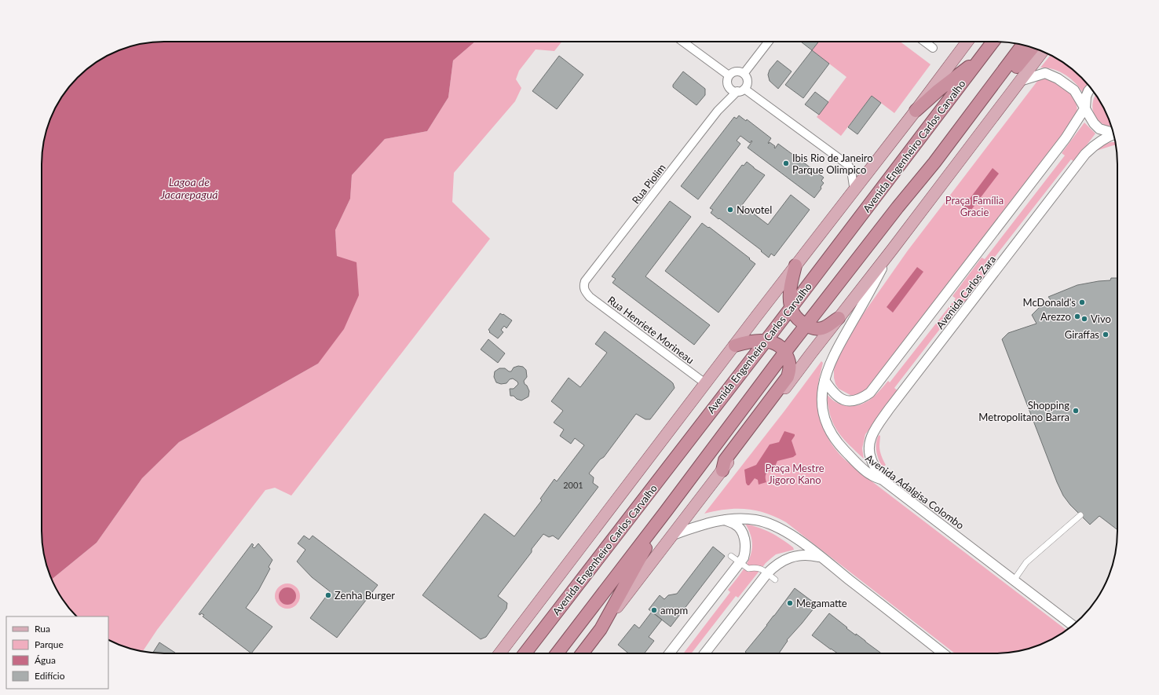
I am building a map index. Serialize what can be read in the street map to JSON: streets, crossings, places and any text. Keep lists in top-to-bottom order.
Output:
{
  "streets": {
    "highway": ["Avenida Engenheiro Carlos Carvalho"],
    "street": [
      "Rua Piolim",
      "Avenida Carlos Zara",
      "Rua Henriete Morineau",
      "Avenida Adalgisa Colombo"
    ]
  },
  "crossings": [
    ["Avenida Engenheiro Carlos Carvalho", "Rua Henriete Morineau"],
    ["Rua Piolim", "Rua Henriete Morineau"],
    ["Avenida Carlos Zara", "Avenida Adalgisa Colombo"]
  ],
  "water": ["Lagoa de Jacarepaguá"],
  "parks": ["Praça Família Gracie", "Praça Mestre Jigoro Kano"],
  "places": [
    "Ibis Rio de Janeiro Parque Olimpico",
    "Novotel",
    "McDonald's",
    "Arezzo",
    "Vivo",
    "Giraffas",
    "Shopping Metropolitano Barra",
    "Zenha Burger",
    "Megamatte",
    "ampm"
  ],
  "house_numbers": ["2001"],
  "legend": [
    "Rua",
    "Parque",
    "Água",
    "Edifício"
  ]
}
